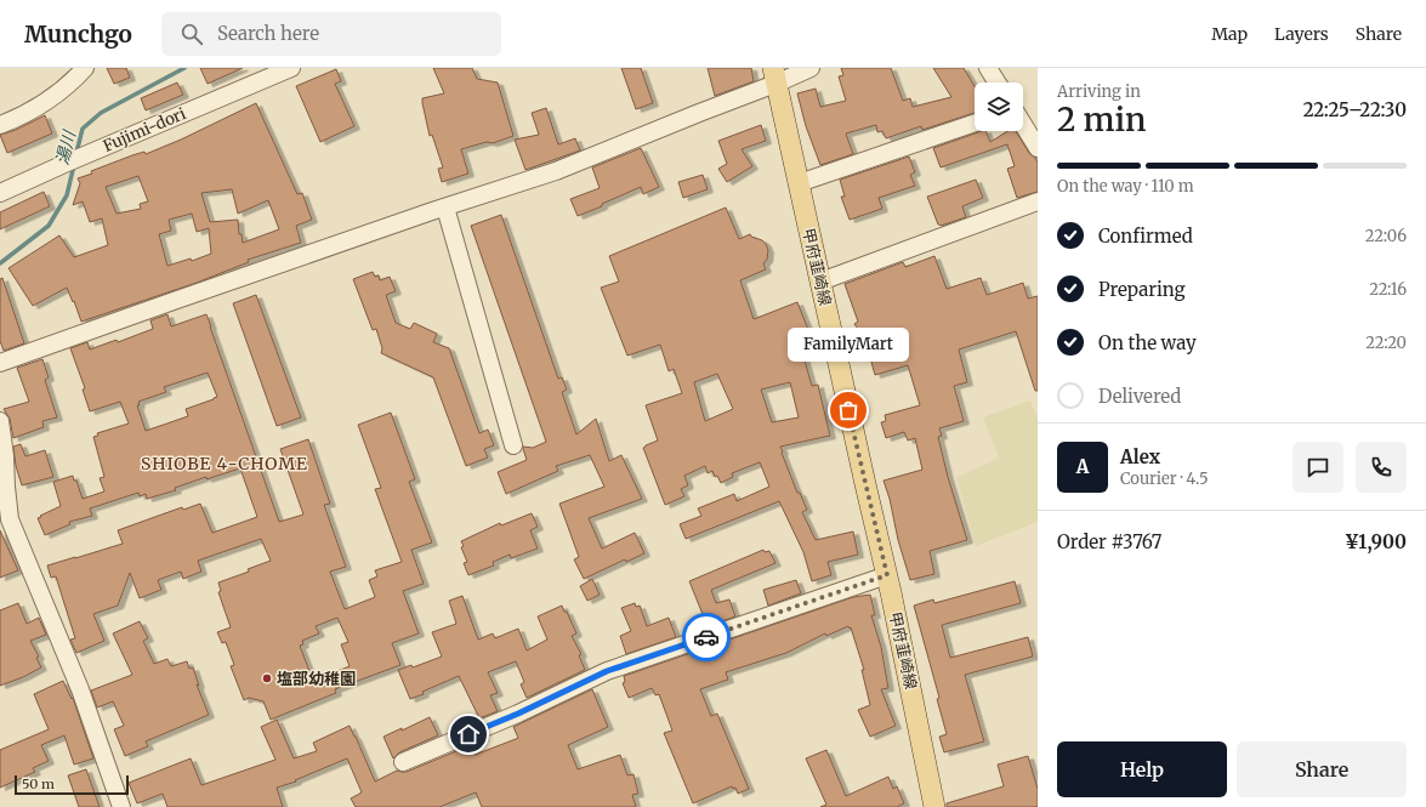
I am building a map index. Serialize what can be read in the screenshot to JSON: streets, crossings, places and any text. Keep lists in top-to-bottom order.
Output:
{
  "streets": {
    "main road": ["甲府韮崎線"],
    "street": ["Fujimi-dori"]
  },
  "districts": ["SHIOBE 4-CHOME"],
  "water": ["湯川"],
  "places": ["FamilyMart", "塩部幼稚園"],
  "scale_bar": "50 m",
  "page": {
    "header": "Munchgo",
    "search": "Search here",
    "nav": ["Map", "Layers", "Share"],
    "heading": ["2 min", "Arriving in", "22:25–22:30"],
    "panel": [
      "Alex",
      "Courier · 4.5",
      "Order #3767",
      "¥1,900"
    ],
    "bar": "On the way · 110 m",
    "list": [
      ["Confirmed", "22:06"],
      ["Preparing", "22:16"],
      ["On the way", "22:20"],
      "Delivered"
    ],
    "bubble": "FamilyMart",
    "round": "A",
    "buttons": ["Help", "Share"],
    "scale": "50 m"
  }
}
